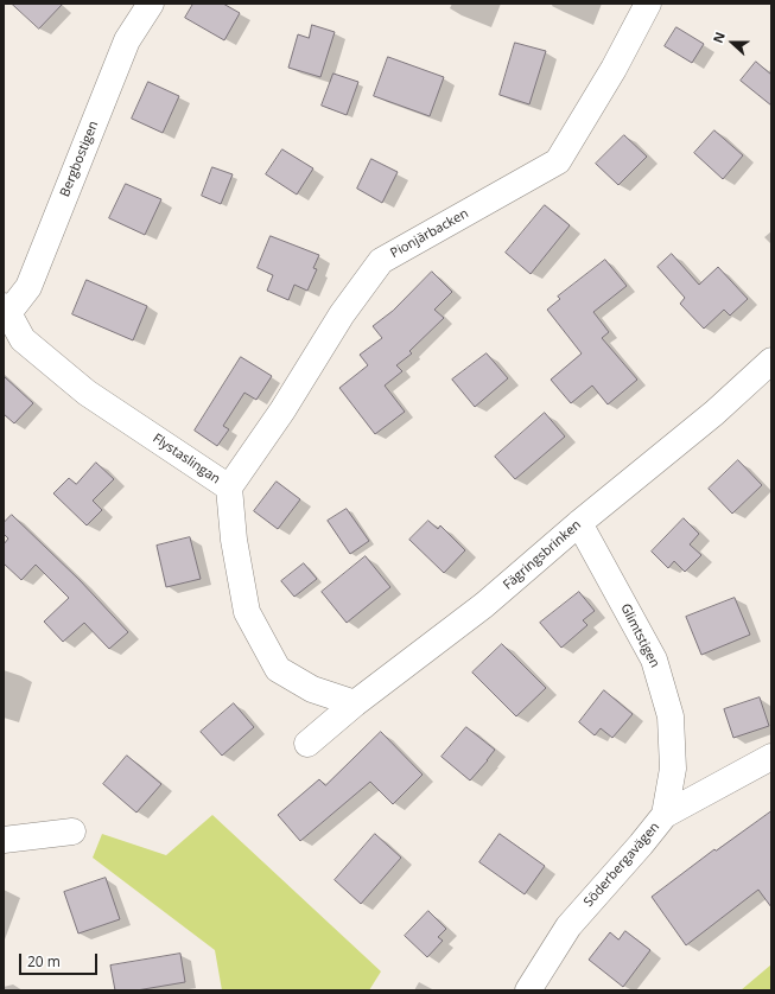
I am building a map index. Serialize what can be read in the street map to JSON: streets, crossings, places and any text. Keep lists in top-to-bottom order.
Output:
{
  "streets": {
    "street": [
      "Bergbostigen",
      "Pionjärbacken",
      "Flystaslingan",
      "Fägringsbrinken",
      "Glimtstigen",
      "Söderbergavägen"
    ]
  },
  "crossings": [
    ["Bergbostigen", "Flystaslingan"],
    ["Pionjärbacken", "Flystaslingan"],
    ["Flystaslingan", "Fägringsbrinken"],
    ["Fägringsbrinken", "Glimtstigen"],
    ["Glimtstigen", "Söderbergavägen"]
  ],
  "scale_bar": "20 m",
  "north": "left"
}
